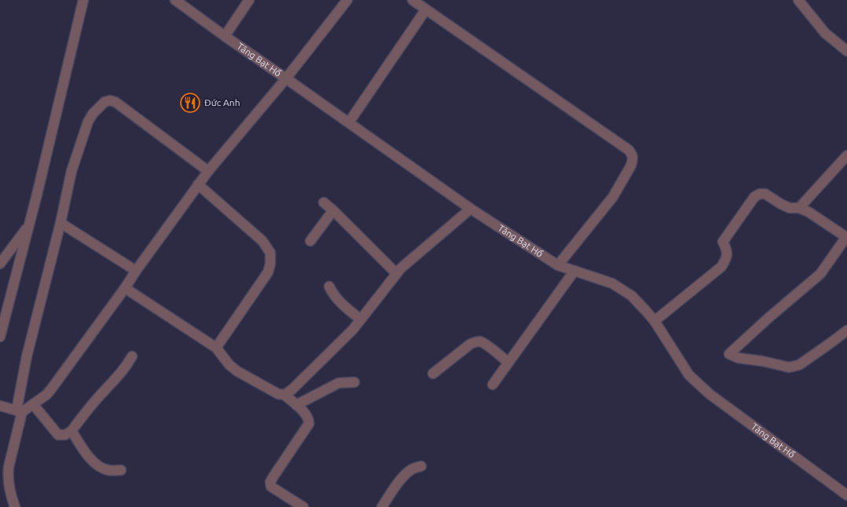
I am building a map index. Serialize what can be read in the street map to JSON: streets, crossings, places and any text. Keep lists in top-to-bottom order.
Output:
{
  "streets": {
    "street": ["Tăng Bạt Hổ"]
  },
  "places": {
    "restaurant": ["Đức Anh"]
  }
}
